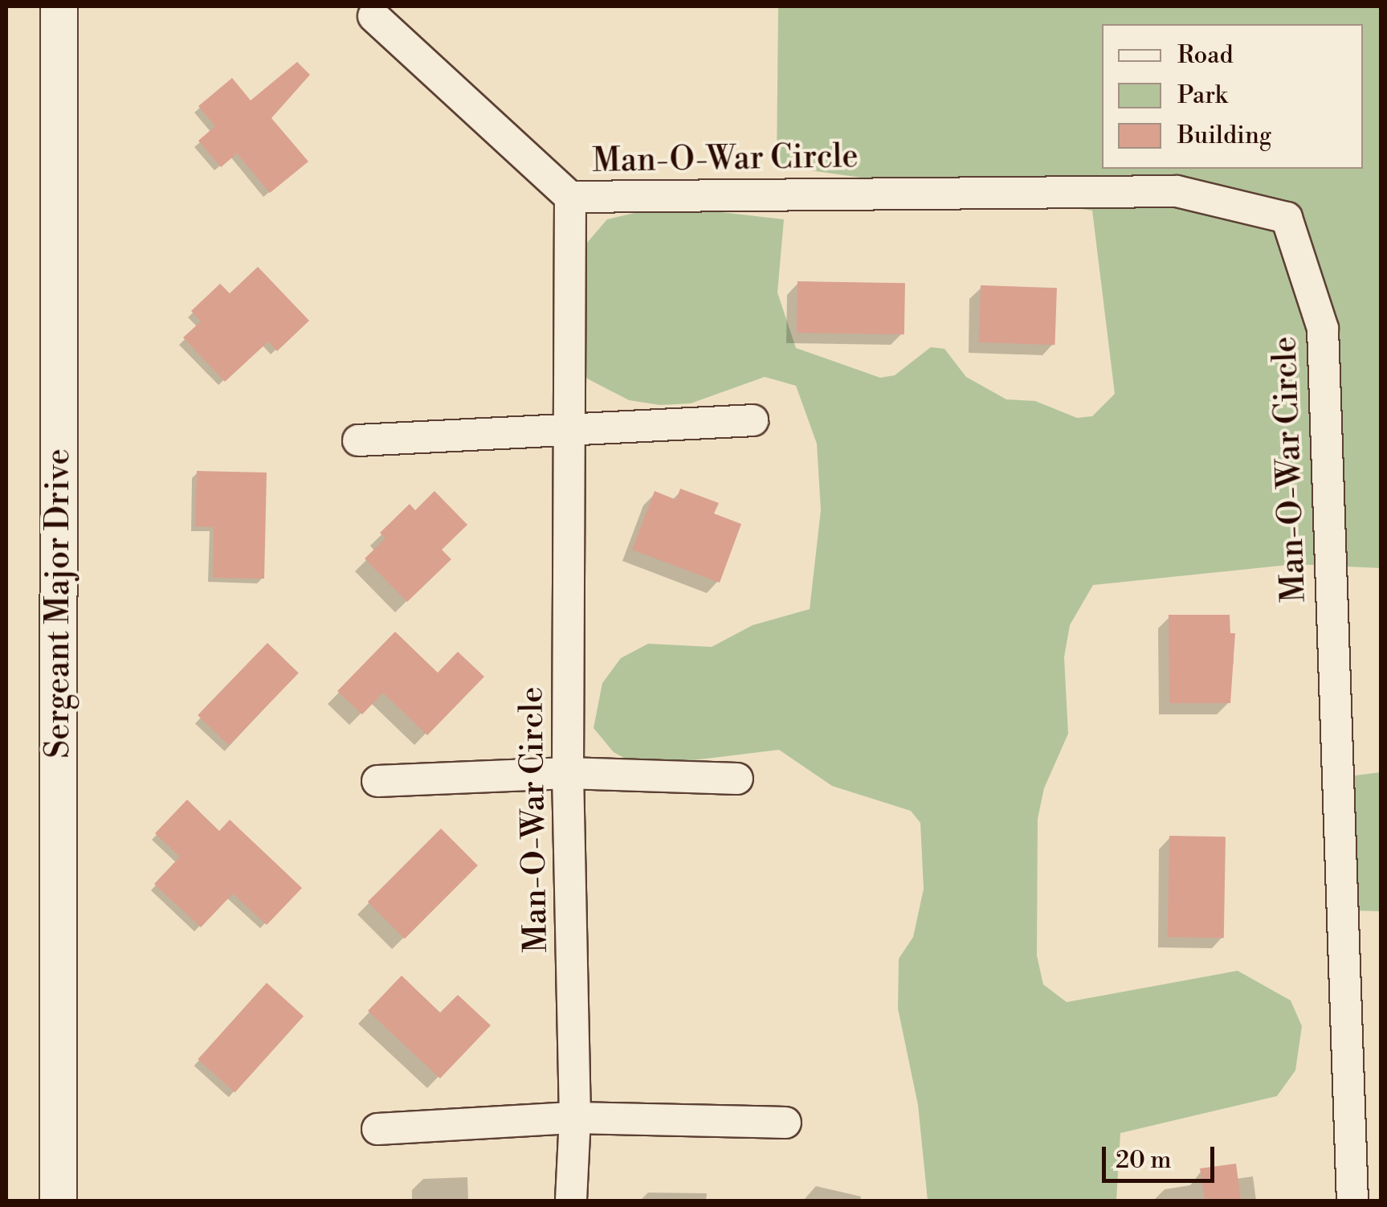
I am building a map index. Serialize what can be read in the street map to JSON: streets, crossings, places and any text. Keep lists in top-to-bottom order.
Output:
{
  "streets": {
    "street": ["Man-O-War Circle", "Sergeant Major Drive"]
  },
  "legend": ["Road", "Park", "Building"],
  "scale_bar": "20 m"
}
